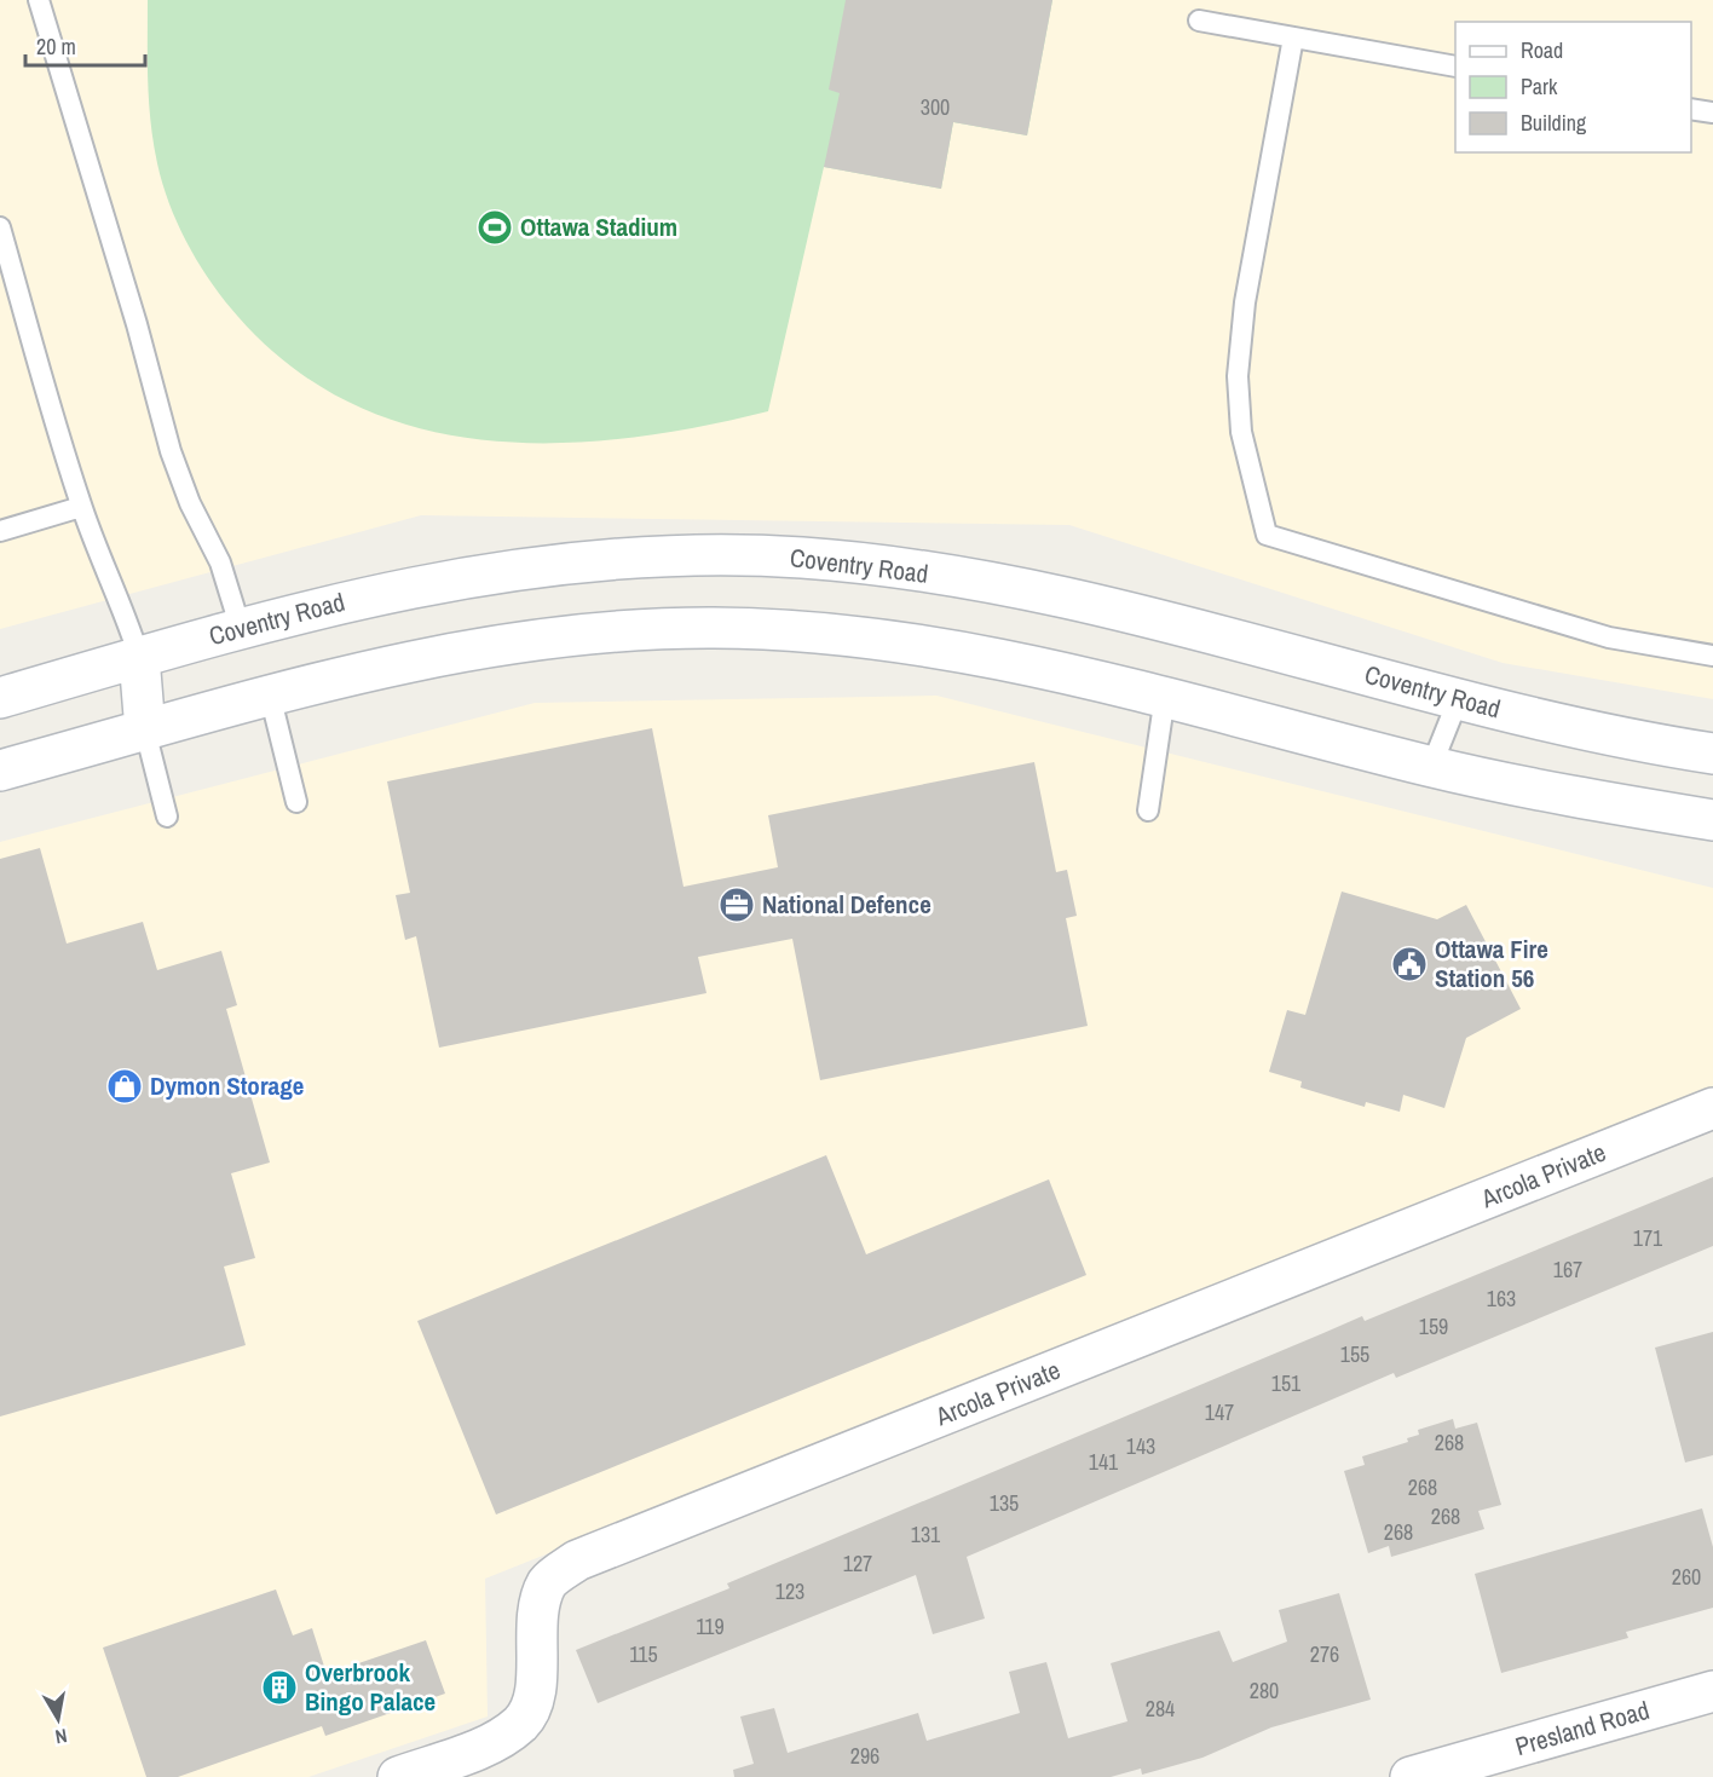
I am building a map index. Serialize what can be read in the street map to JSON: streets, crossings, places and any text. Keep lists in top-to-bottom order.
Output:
{
  "streets": {
    "main road": ["Coventry Road", "Arcola Private", "Presland Road"]
  },
  "places": {
    "sports": ["Ottawa Stadium"],
    "office": ["National Defence"],
    "public building": ["Ottawa Fire Station 56"],
    "shop": ["Dymon Storage"],
    "building": ["Overbrook Bingo Palace"]
  },
  "house_numbers": [
    "300",
    "171",
    "167",
    "163",
    "159",
    "155",
    "151",
    "147",
    "268",
    "143",
    "141",
    "268",
    "135",
    "268",
    "268",
    "131",
    "127",
    "260",
    "123",
    "119",
    "115",
    "276",
    "280",
    "284",
    "296"
  ],
  "legend": ["Road", "Park", "Building"],
  "scale_bar": "20 m",
  "north": "bottom"
}
